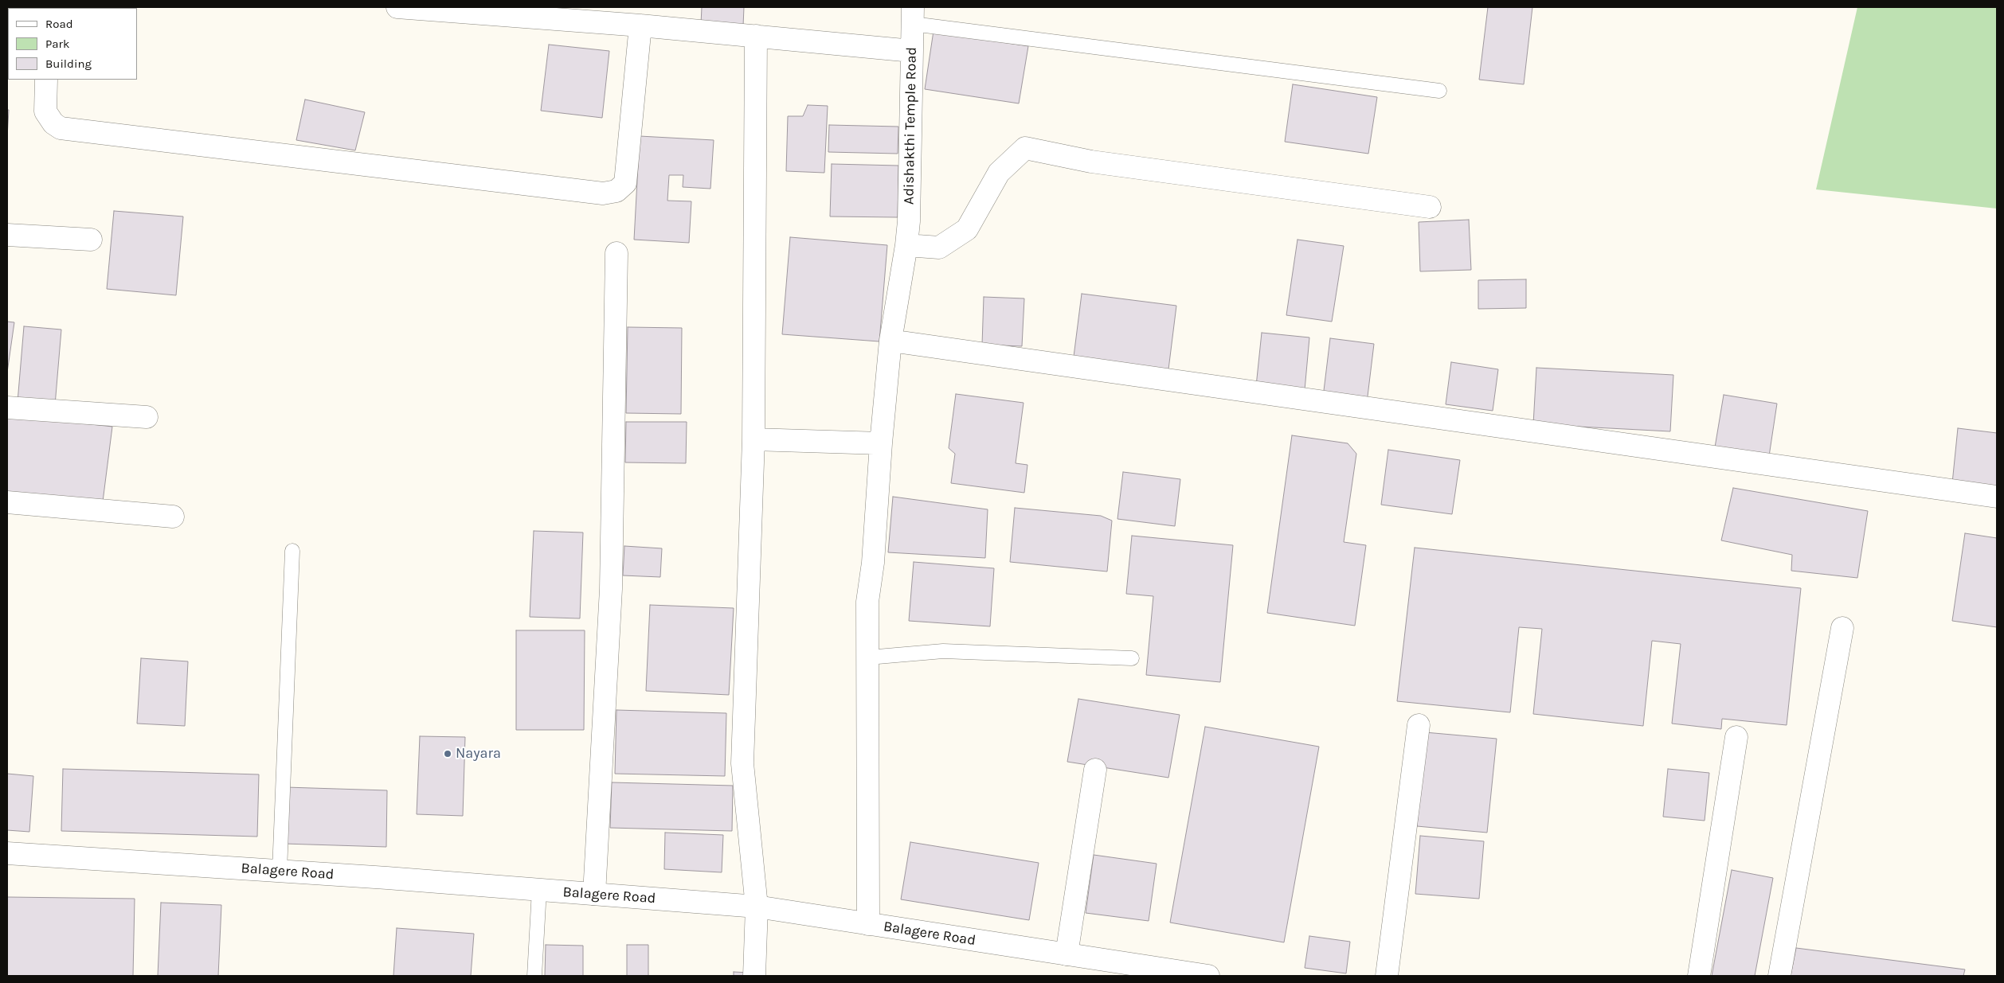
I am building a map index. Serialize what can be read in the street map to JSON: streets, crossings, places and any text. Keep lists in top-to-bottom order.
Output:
{
  "streets": {
    "street": ["Adishakthi Temple Road", "Balagere Road"]
  },
  "crossings": [
    ["Adishakthi Temple Road", "Balagere Road"]
  ],
  "places": ["Nayara"],
  "legend": ["Road", "Park", "Building"]
}
